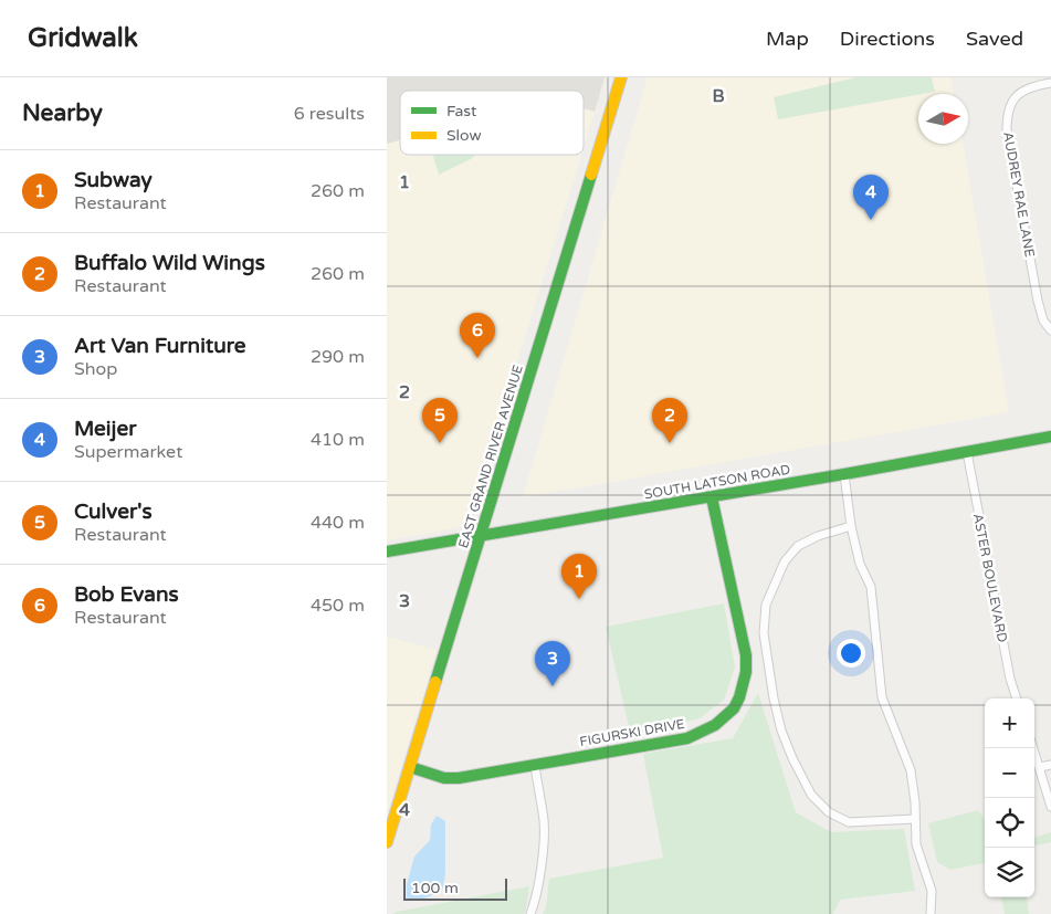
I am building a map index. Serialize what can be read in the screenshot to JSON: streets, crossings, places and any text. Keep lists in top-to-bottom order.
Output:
{
  "streets": {
    "main road": ["EAST GRAND RIVER AVENUE", "SOUTH LATSON ROAD", "FIGURSKI DRIVE"],
    "street": ["AUDREY RAE LANE", "ASTER BOULEVARD"]
  },
  "crossings": [
    ["EAST GRAND RIVER AVENUE", "SOUTH LATSON ROAD"],
    ["EAST GRAND RIVER AVENUE", "FIGURSKI DRIVE"],
    ["SOUTH LATSON ROAD", "ASTER BOULEVARD"],
    ["SOUTH LATSON ROAD", "FIGURSKI DRIVE"]
  ],
  "legend": ["Fast", "Slow"],
  "scale_bar": "100 m",
  "north": "right",
  "page": {
    "header": "Gridwalk",
    "nav": ["Map", "Directions", "Saved"],
    "heading": ["Nearby", "6 results"],
    "list": [
      {
        "mark": "1",
        "name": "Subway",
        "note": "Restaurant",
        "value": "260 m"
      },
      {
        "mark": "2",
        "name": "Buffalo Wild Wings",
        "note": "Restaurant",
        "value": "260 m"
      },
      {
        "mark": "3",
        "name": "Art Van Furniture",
        "note": "Shop",
        "value": "290 m"
      },
      {
        "mark": "4",
        "name": "Meijer",
        "note": "Supermarket",
        "value": "410 m"
      },
      {
        "mark": "5",
        "name": "Culver's",
        "note": "Restaurant",
        "value": "440 m"
      },
      {
        "mark": "6",
        "name": "Bob Evans",
        "note": "Restaurant",
        "value": "450 m"
      }
    ],
    "pins": [
      "4",
      "6",
      "2",
      "5",
      "1",
      "3"
    ],
    "map_buttons": ["+", "−"],
    "scale": "100 m"
  },
  "grid": {
    "columns": ["B"],
    "rows": [
      "1",
      "2",
      "3",
      "4"
    ]
  }
}
